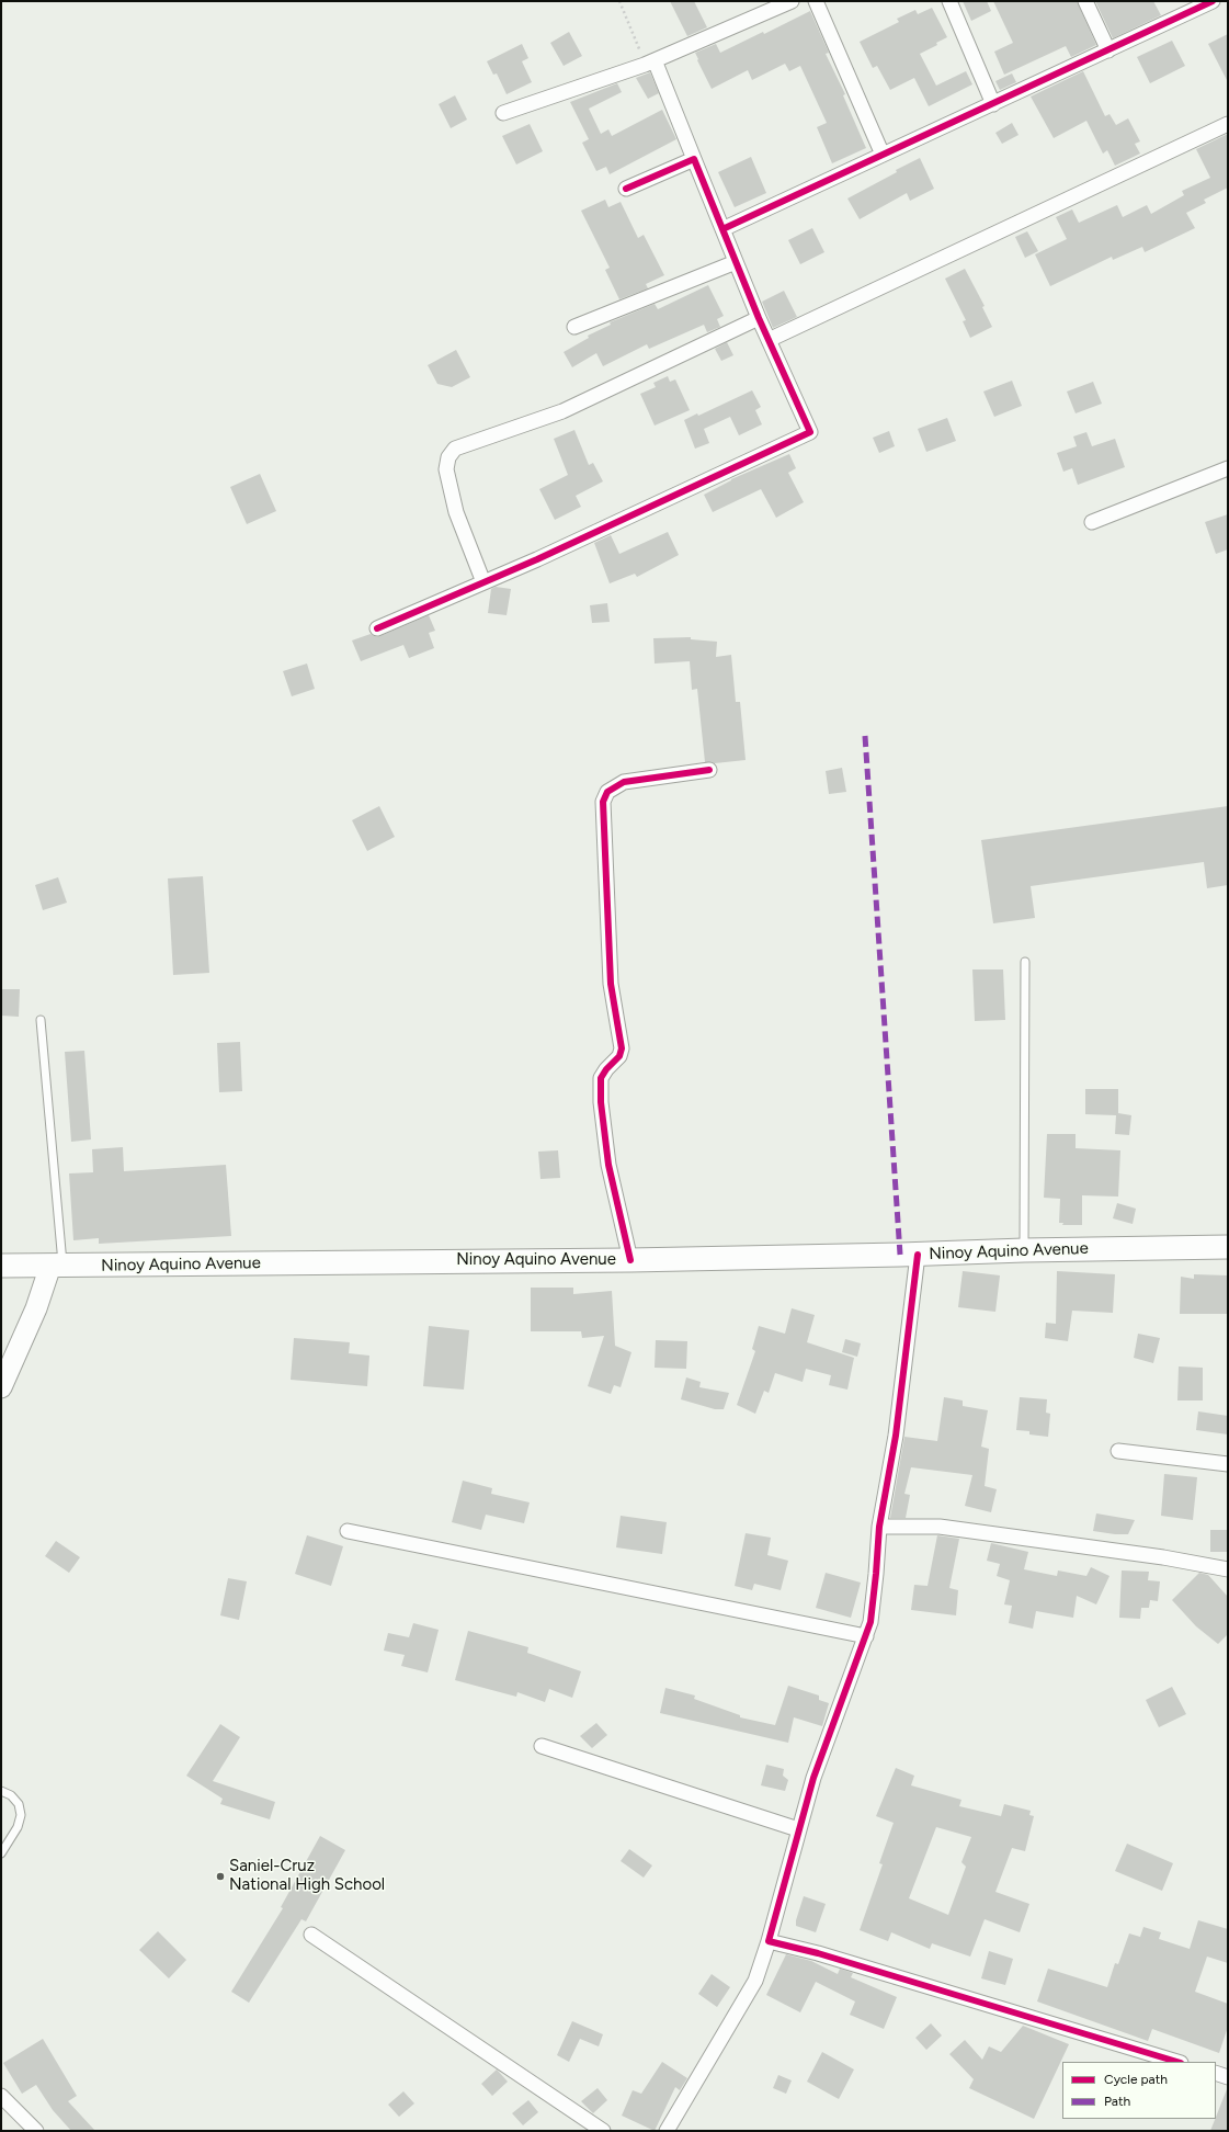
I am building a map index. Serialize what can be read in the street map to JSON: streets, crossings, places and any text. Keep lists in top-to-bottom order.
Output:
{
  "streets": {
    "main road": ["Ninoy Aquino Avenue"]
  },
  "places": ["Saniel-Cruz National High School"],
  "legend": ["Cycle path", "Path"]
}
